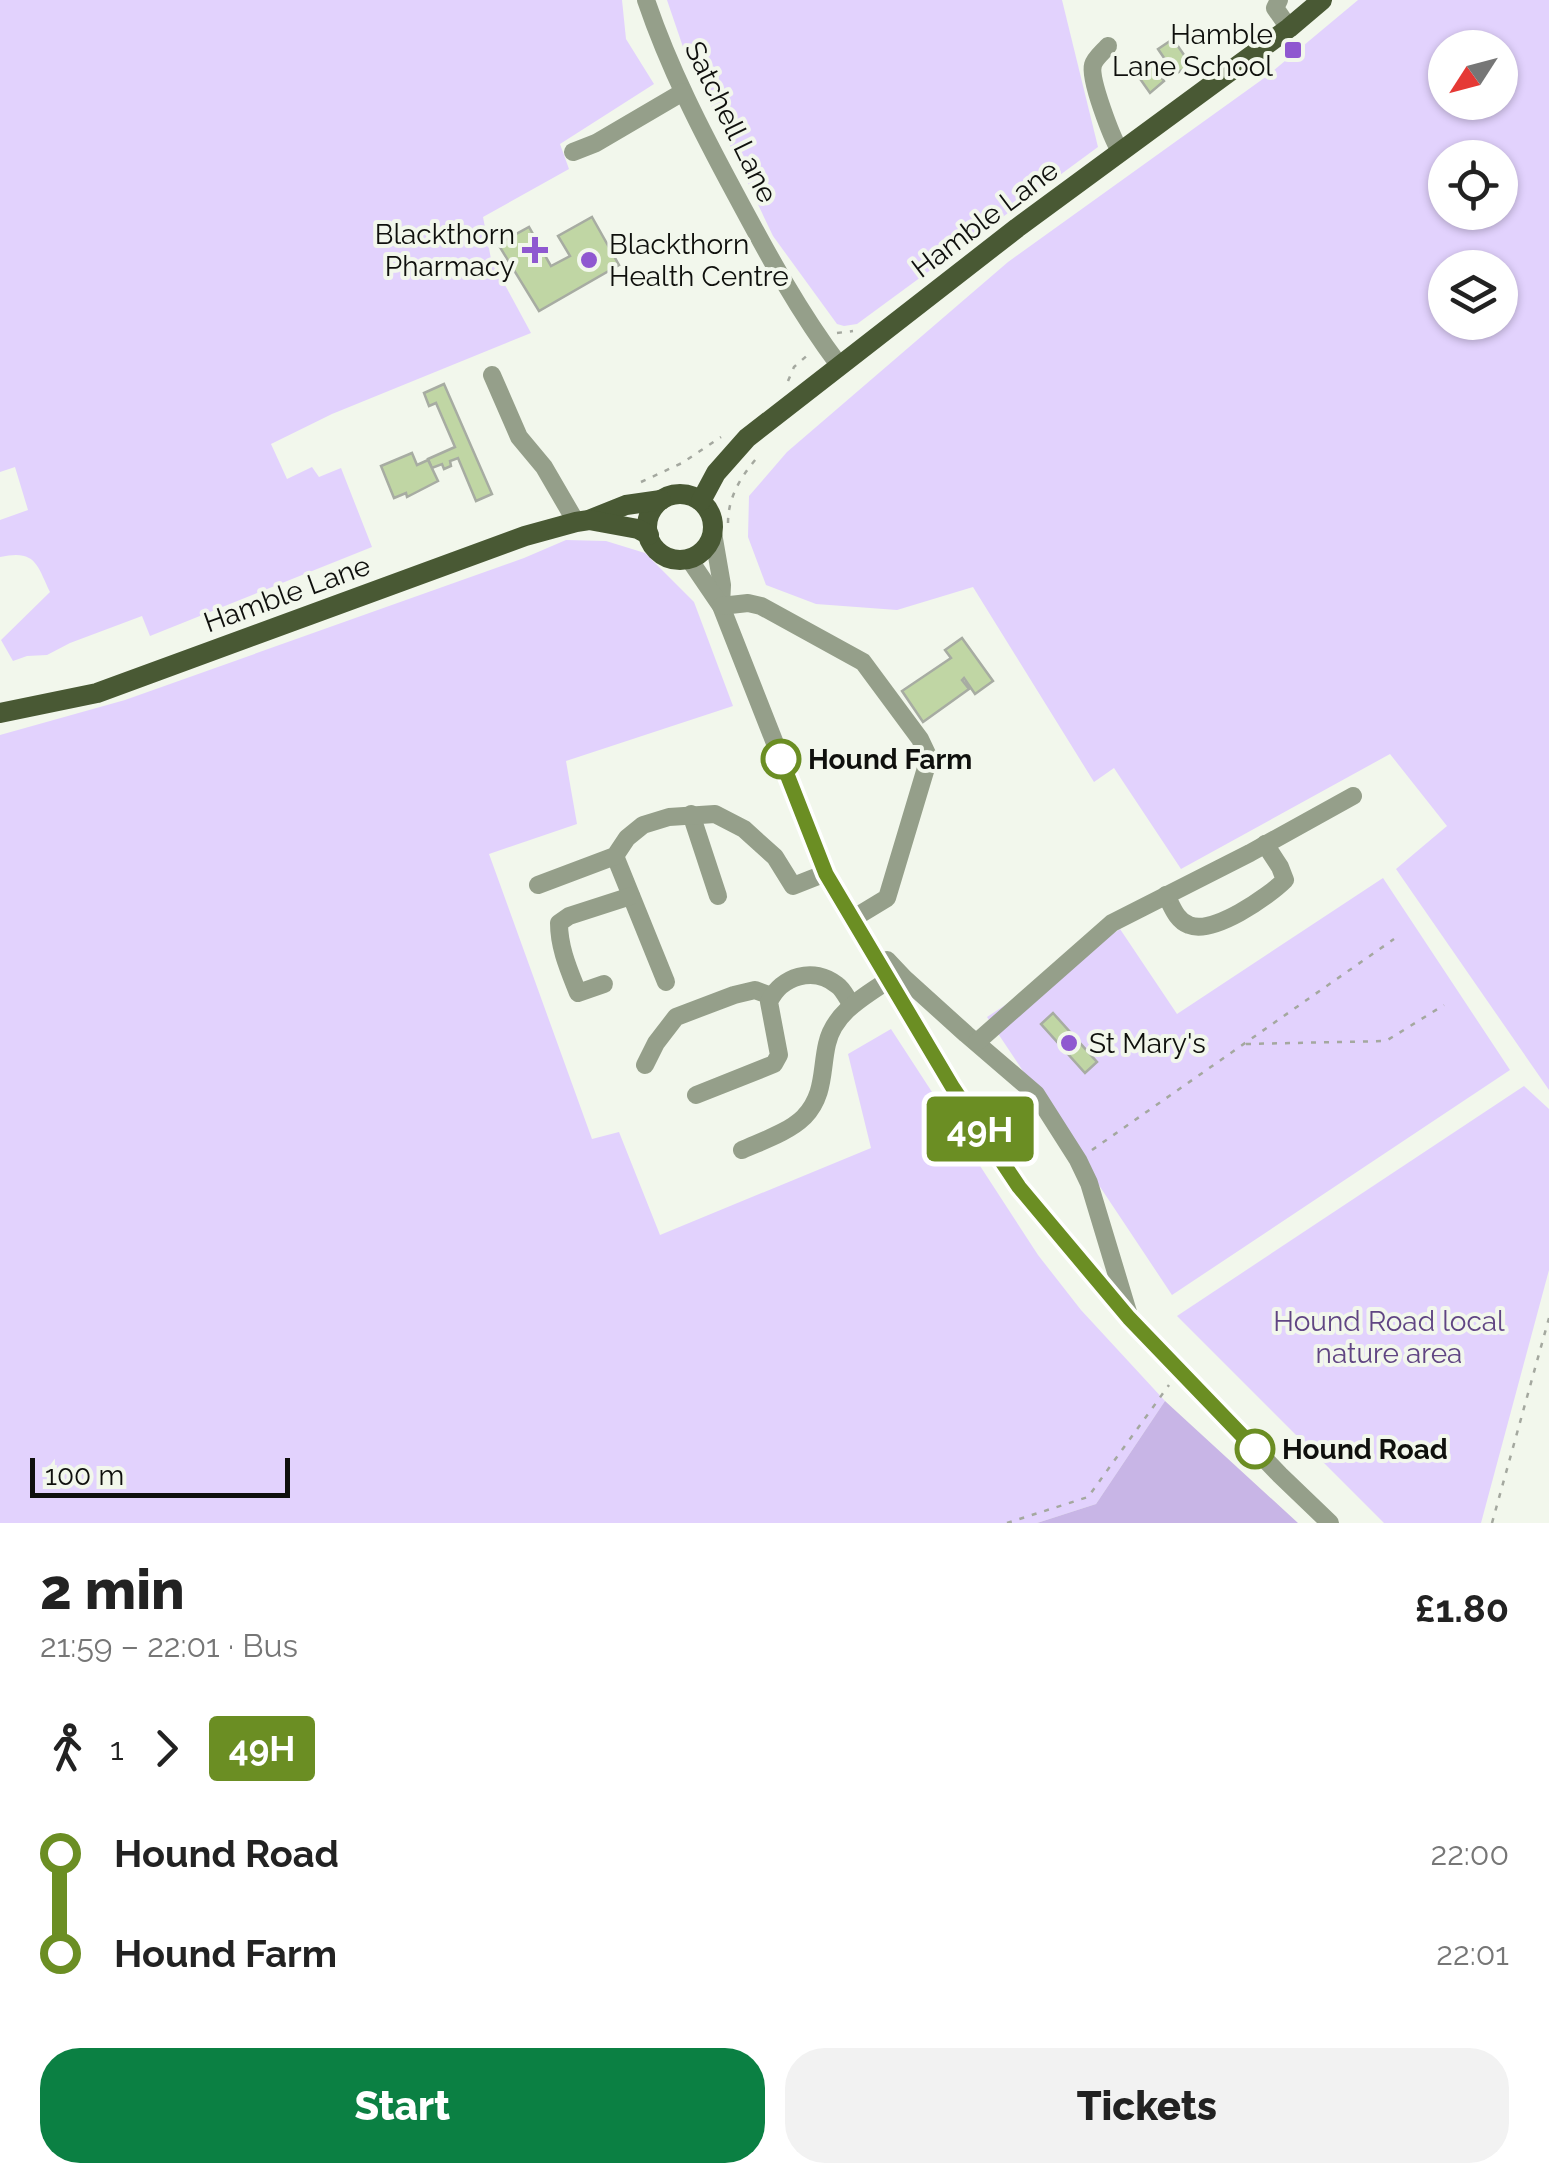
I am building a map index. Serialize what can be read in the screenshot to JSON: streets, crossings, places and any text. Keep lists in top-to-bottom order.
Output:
{
  "streets": {
    "main road": ["Hamble Lane"],
    "street": ["Satchell Lane"]
  },
  "crossings": [
    ["Satchell Lane", "Hamble Lane"]
  ],
  "parks": ["Hound Road local nature area"],
  "places": {
    "transit": ["Hamble Lane School"],
    "health": ["Blackthorn Pharmacy"],
    "other": [
      "Blackthorn Health Centre",
      "Hound Farm",
      "St Mary's",
      "Hound Road"
    ]
  },
  "lines": ["bus line 49H"],
  "scale_bar": "100 m",
  "north": "bottom left",
  "page": {
    "on_map": "49H",
    "scale": "100 m",
    "heading": ["2 min", "21:59 – 22:01 · Bus", "£1.80"],
    "legs": ["1", "49H"],
    "list": [
      {
        "name": "Hound Road",
        "value": "22:00"
      },
      {
        "name": "Hound Farm",
        "value": "22:01"
      }
    ],
    "buttons": ["Start", "Tickets"]
  }
}
